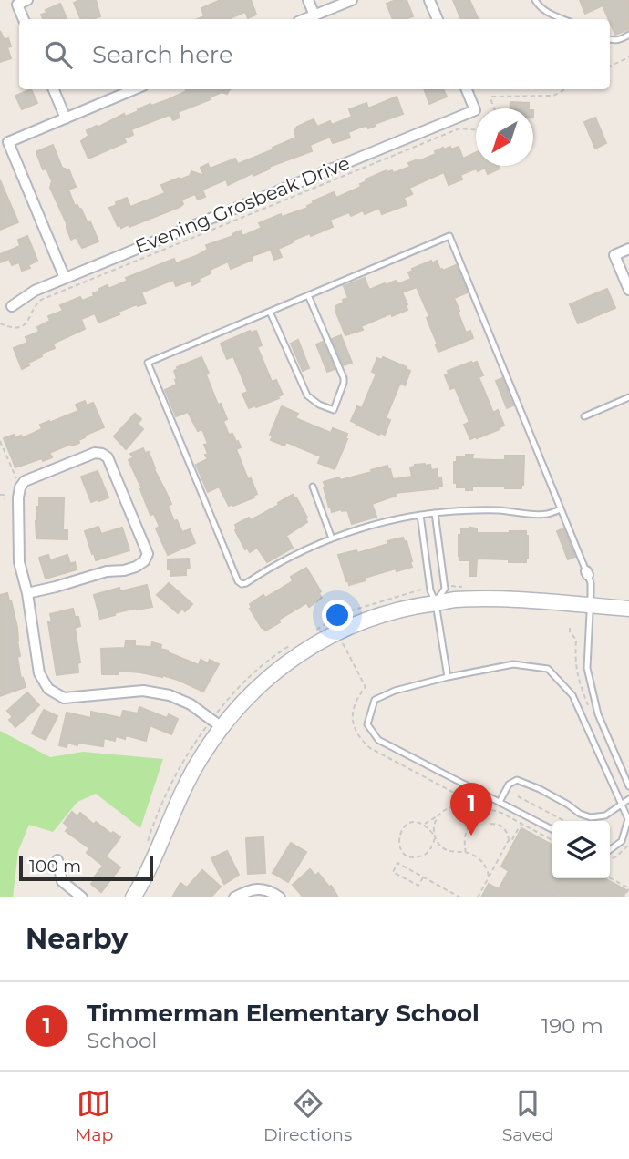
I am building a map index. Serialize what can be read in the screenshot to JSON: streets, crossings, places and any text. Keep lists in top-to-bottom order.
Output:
{
  "streets": {
    "street": ["Evening Grosbeak Drive"]
  },
  "scale_bar": "100 m",
  "north": "bottom left",
  "page": {
    "search": "Search here",
    "pins": "1",
    "scale": "100 m",
    "heading": "Nearby",
    "list": [
      {
        "mark": "1",
        "name": "Timmerman Elementary School",
        "note": "School",
        "value": "190 m"
      }
    ],
    "nav": ["Map", "Directions", "Saved"]
  }
}
